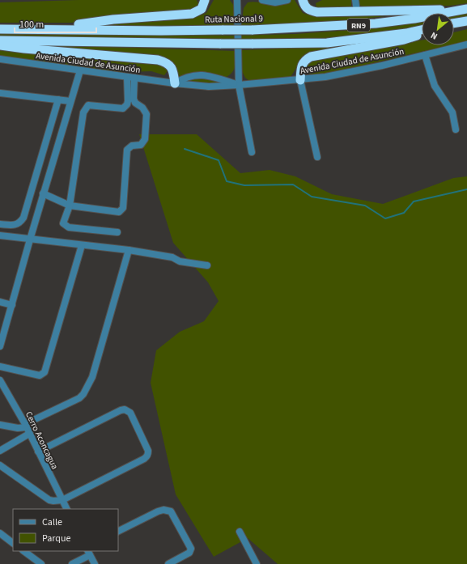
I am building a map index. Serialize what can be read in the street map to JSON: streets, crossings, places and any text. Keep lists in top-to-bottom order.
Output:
{
  "streets": {
    "highway": ["Ruta Nacional 9", "RN9"],
    "street": ["Avenida Ciudad de Asunción", "Cerro Aconcagua"]
  },
  "legend": ["Calle", "Parque"],
  "scale_bar": "100 m",
  "north": "bottom left"
}
